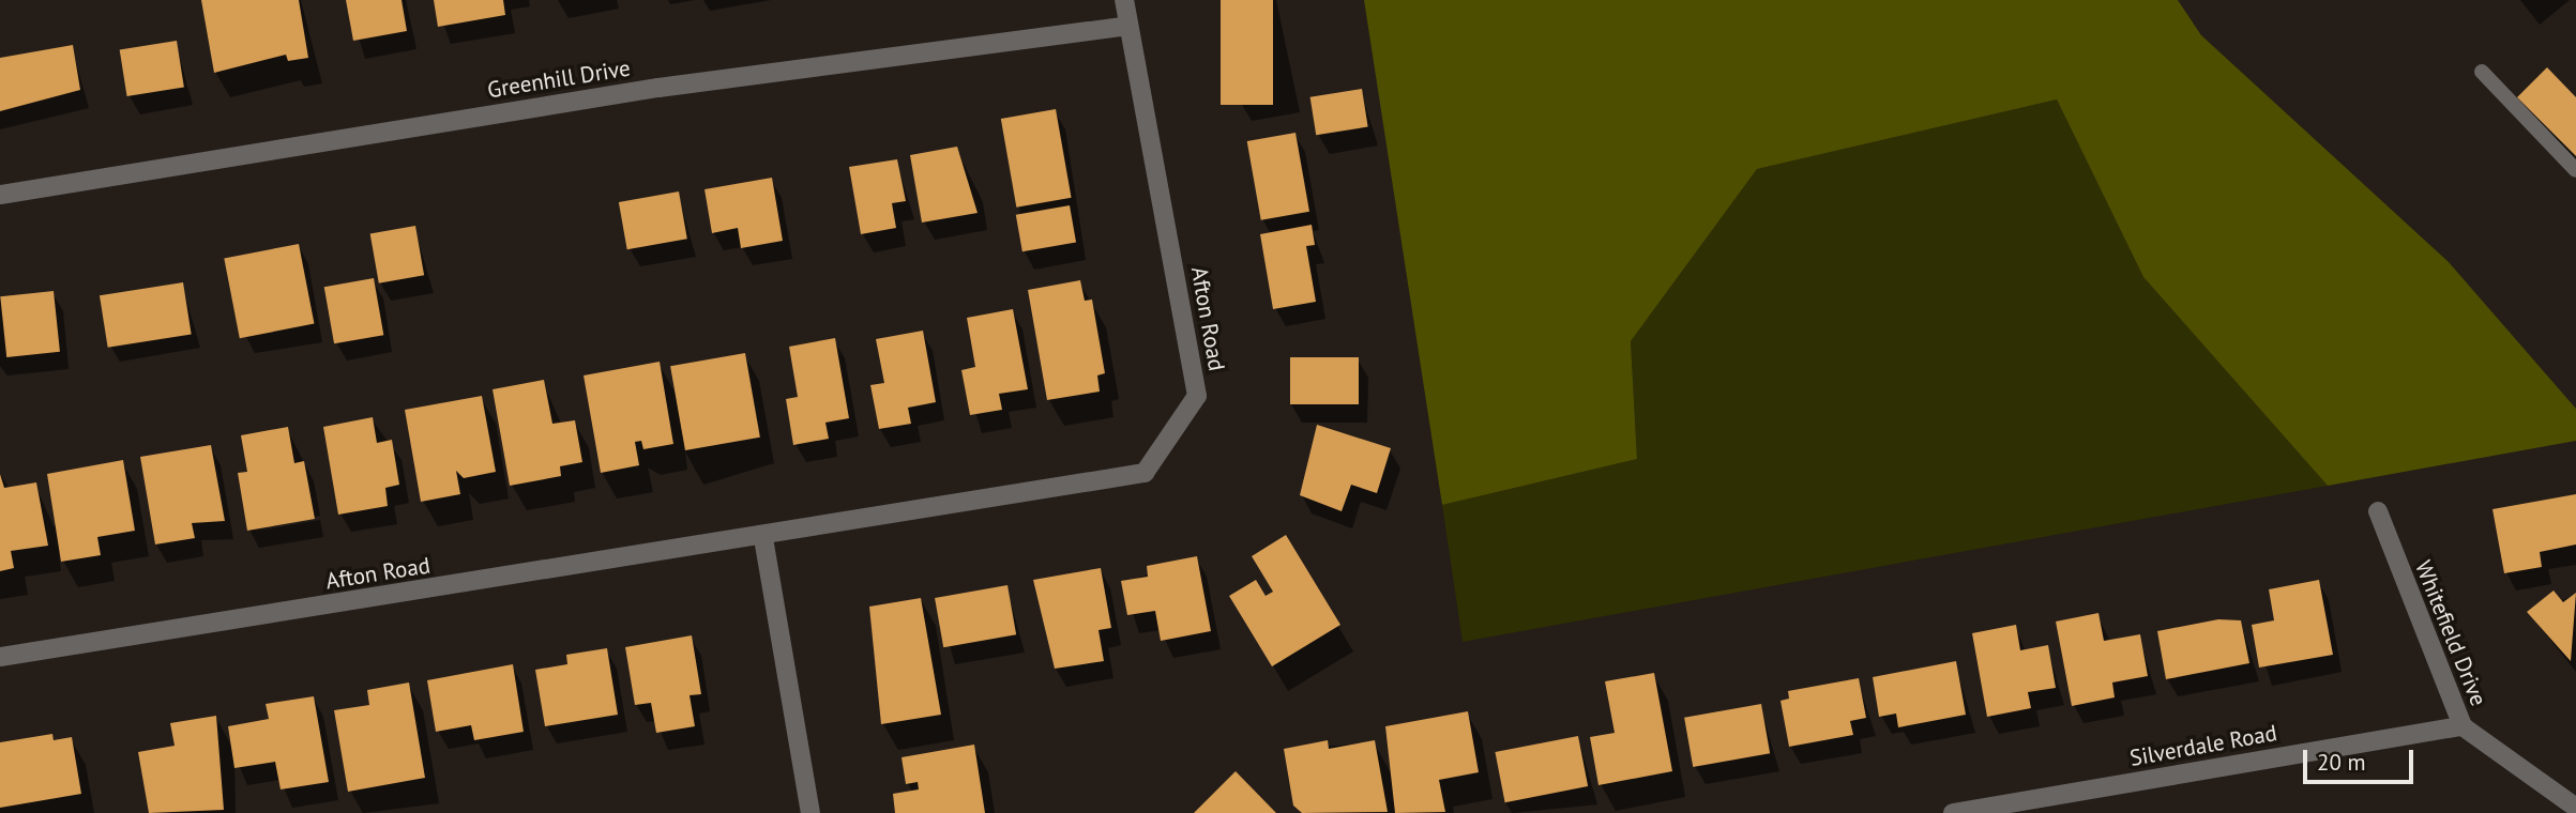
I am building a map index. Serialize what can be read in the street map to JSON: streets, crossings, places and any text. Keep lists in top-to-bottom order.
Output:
{
  "streets": {
    "street": [
      "Greenhill Drive",
      "Afton Road",
      "Whitefield Drive",
      "Silverdale Road"
    ]
  },
  "crossings": [
    ["Greenhill Drive", "Afton Road"],
    ["Whitefield Drive", "Silverdale Road"]
  ],
  "scale_bar": "20 m"
}
